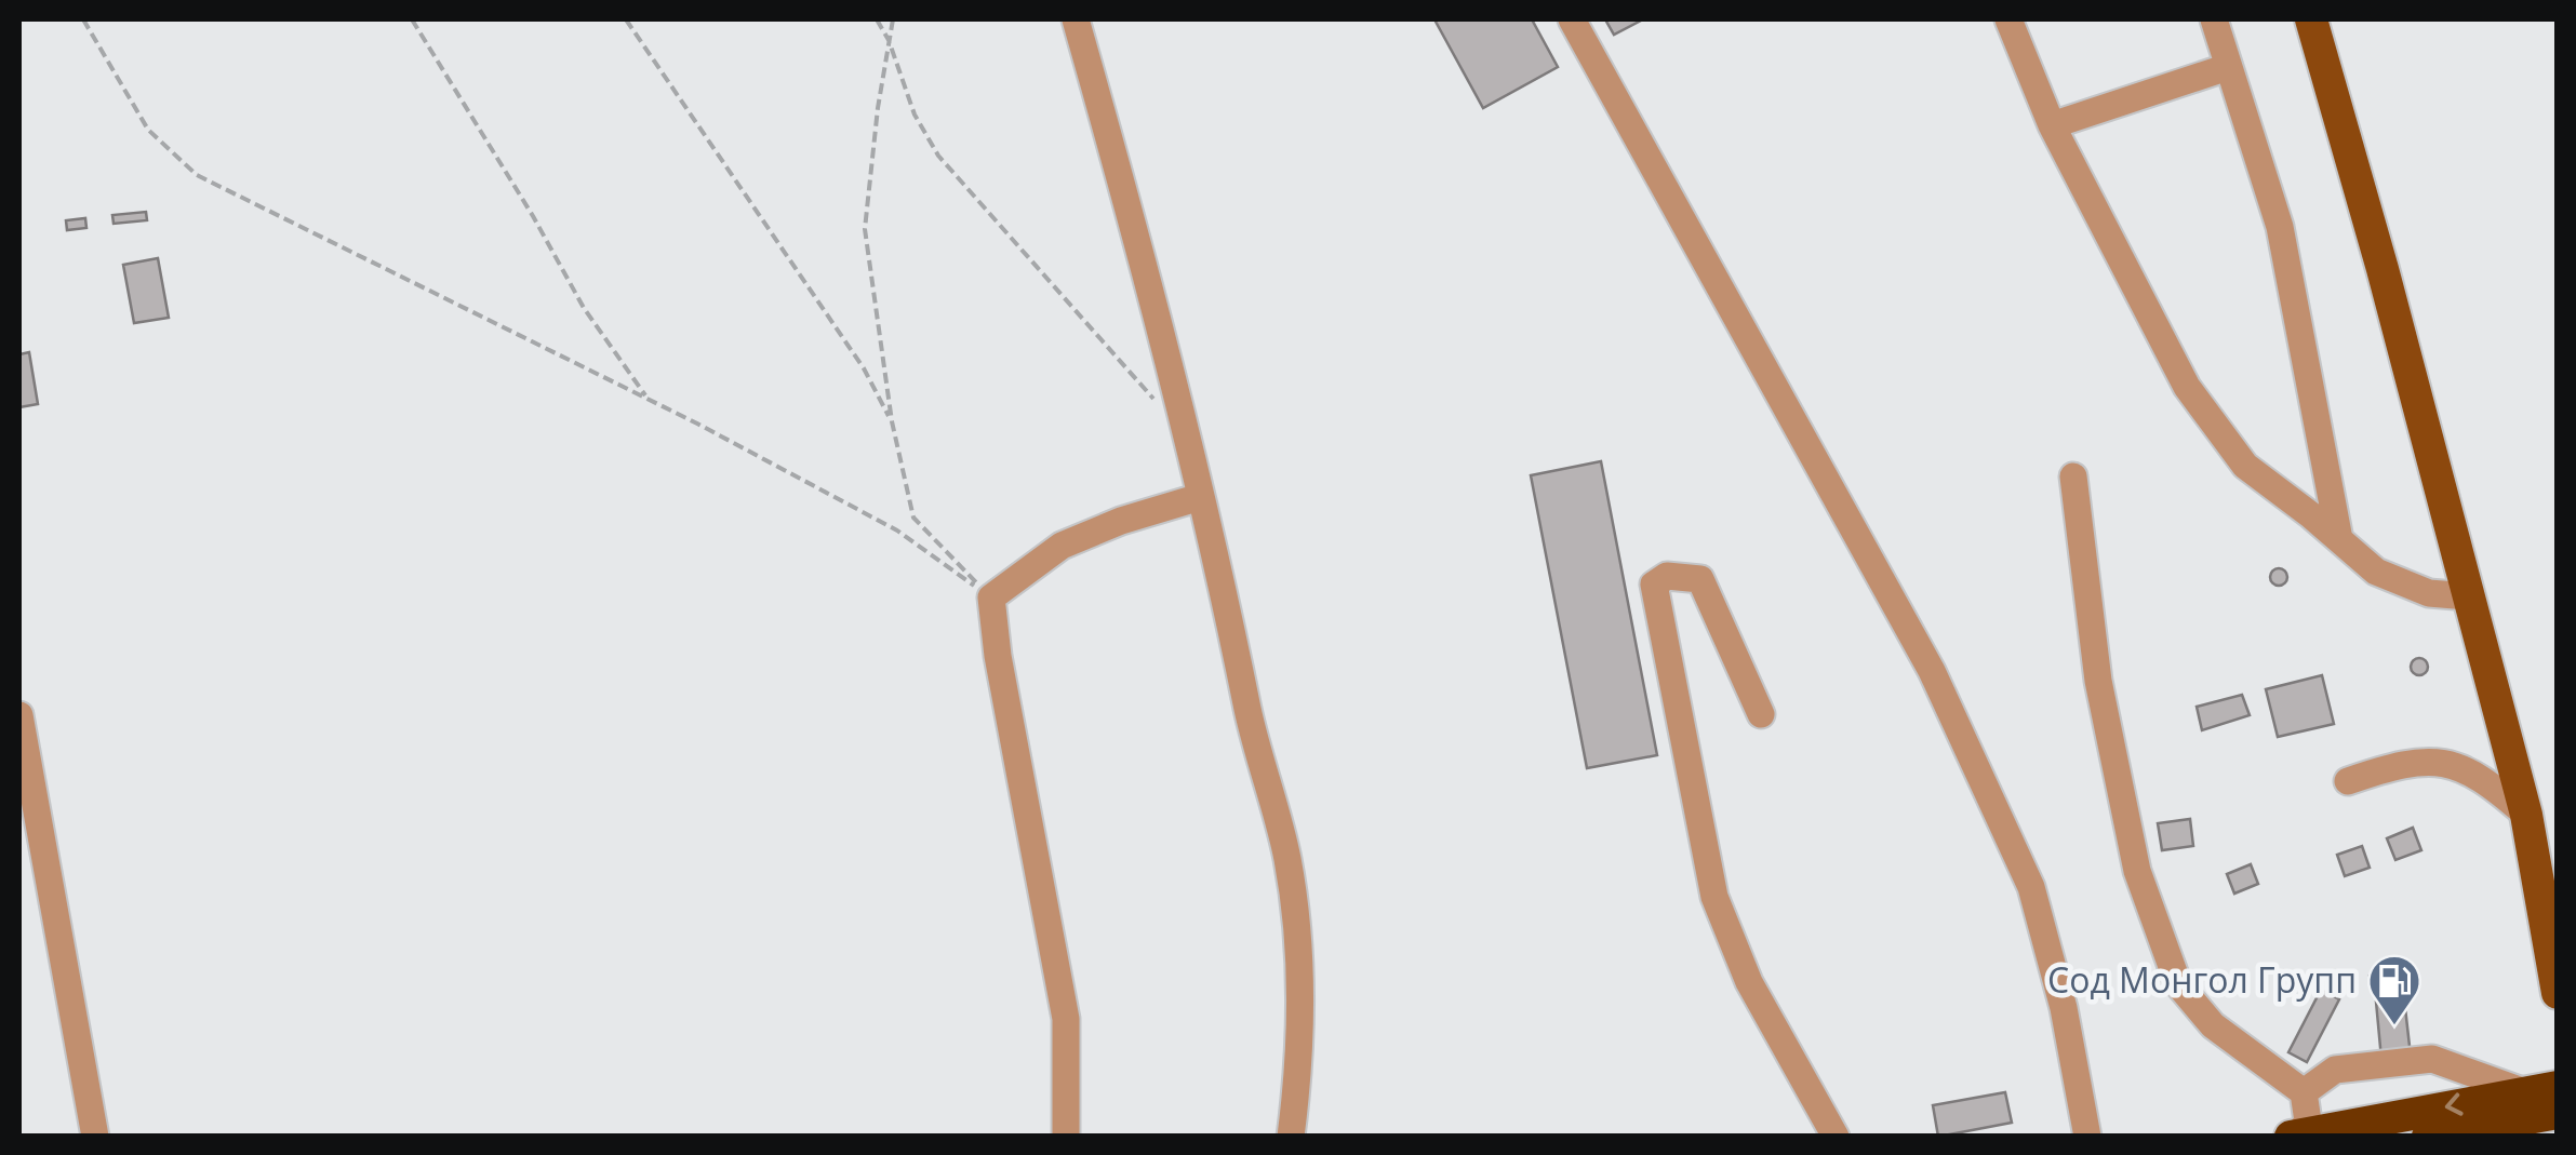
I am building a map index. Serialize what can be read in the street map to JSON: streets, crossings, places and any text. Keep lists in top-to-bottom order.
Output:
{
  "places": {
    "fuel station": ["Сод Монгол Групп"]
  }
}
